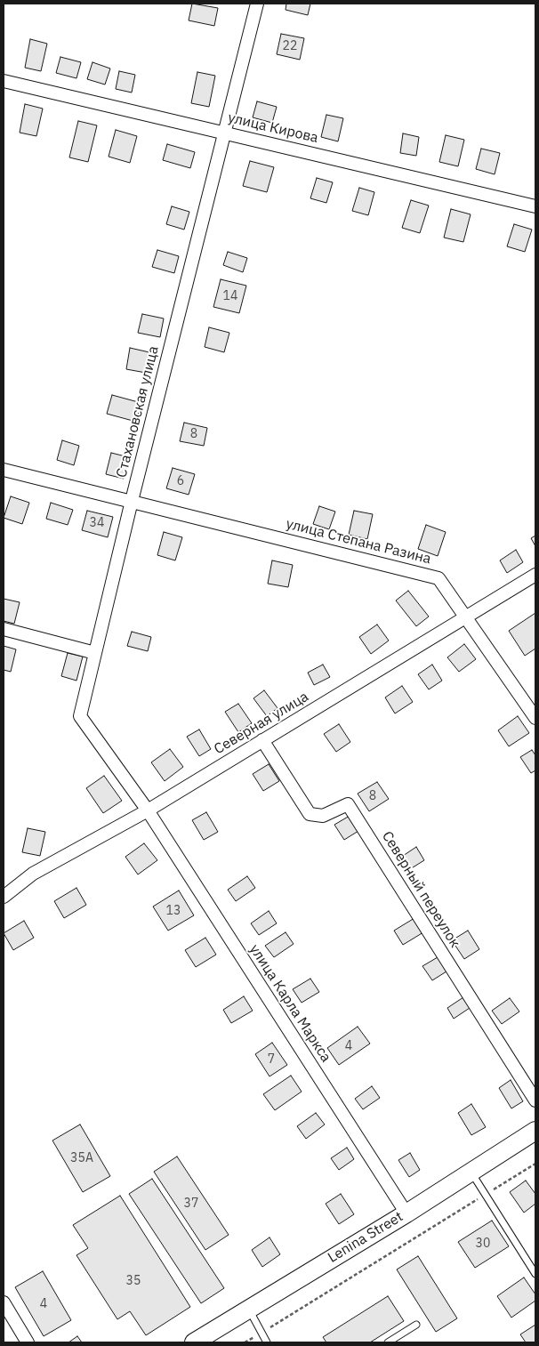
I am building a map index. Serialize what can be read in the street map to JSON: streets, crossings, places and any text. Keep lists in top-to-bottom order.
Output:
{
  "streets": {
    "main road": ["Lenina Street"],
    "street": [
      "улица Кирова",
      "Стахановская улица",
      "улица Степана Разина",
      "Северная улица",
      "Северный переулок",
      "улица Карла Маркса"
    ]
  },
  "crossings": [
    ["улица Кирова", "Стахановская улица"],
    ["Стахановская улица", "улица Степана Разина"],
    ["Стахановская улица", "Северная улица"],
    ["Стахановская улица", "улица Карла Маркса"],
    ["улица Степана Разина", "Северная улица"],
    ["Северная улица", "Северный переулок"],
    ["Северная улица", "улица Карла Маркса"],
    ["улица Карла Маркса", "Lenina Street"]
  ],
  "house_numbers": [
    "22",
    "14",
    "8",
    "6",
    "34",
    "8",
    "13",
    "4",
    "7",
    "35А",
    "37",
    "30",
    "35",
    "4"
  ]
}
